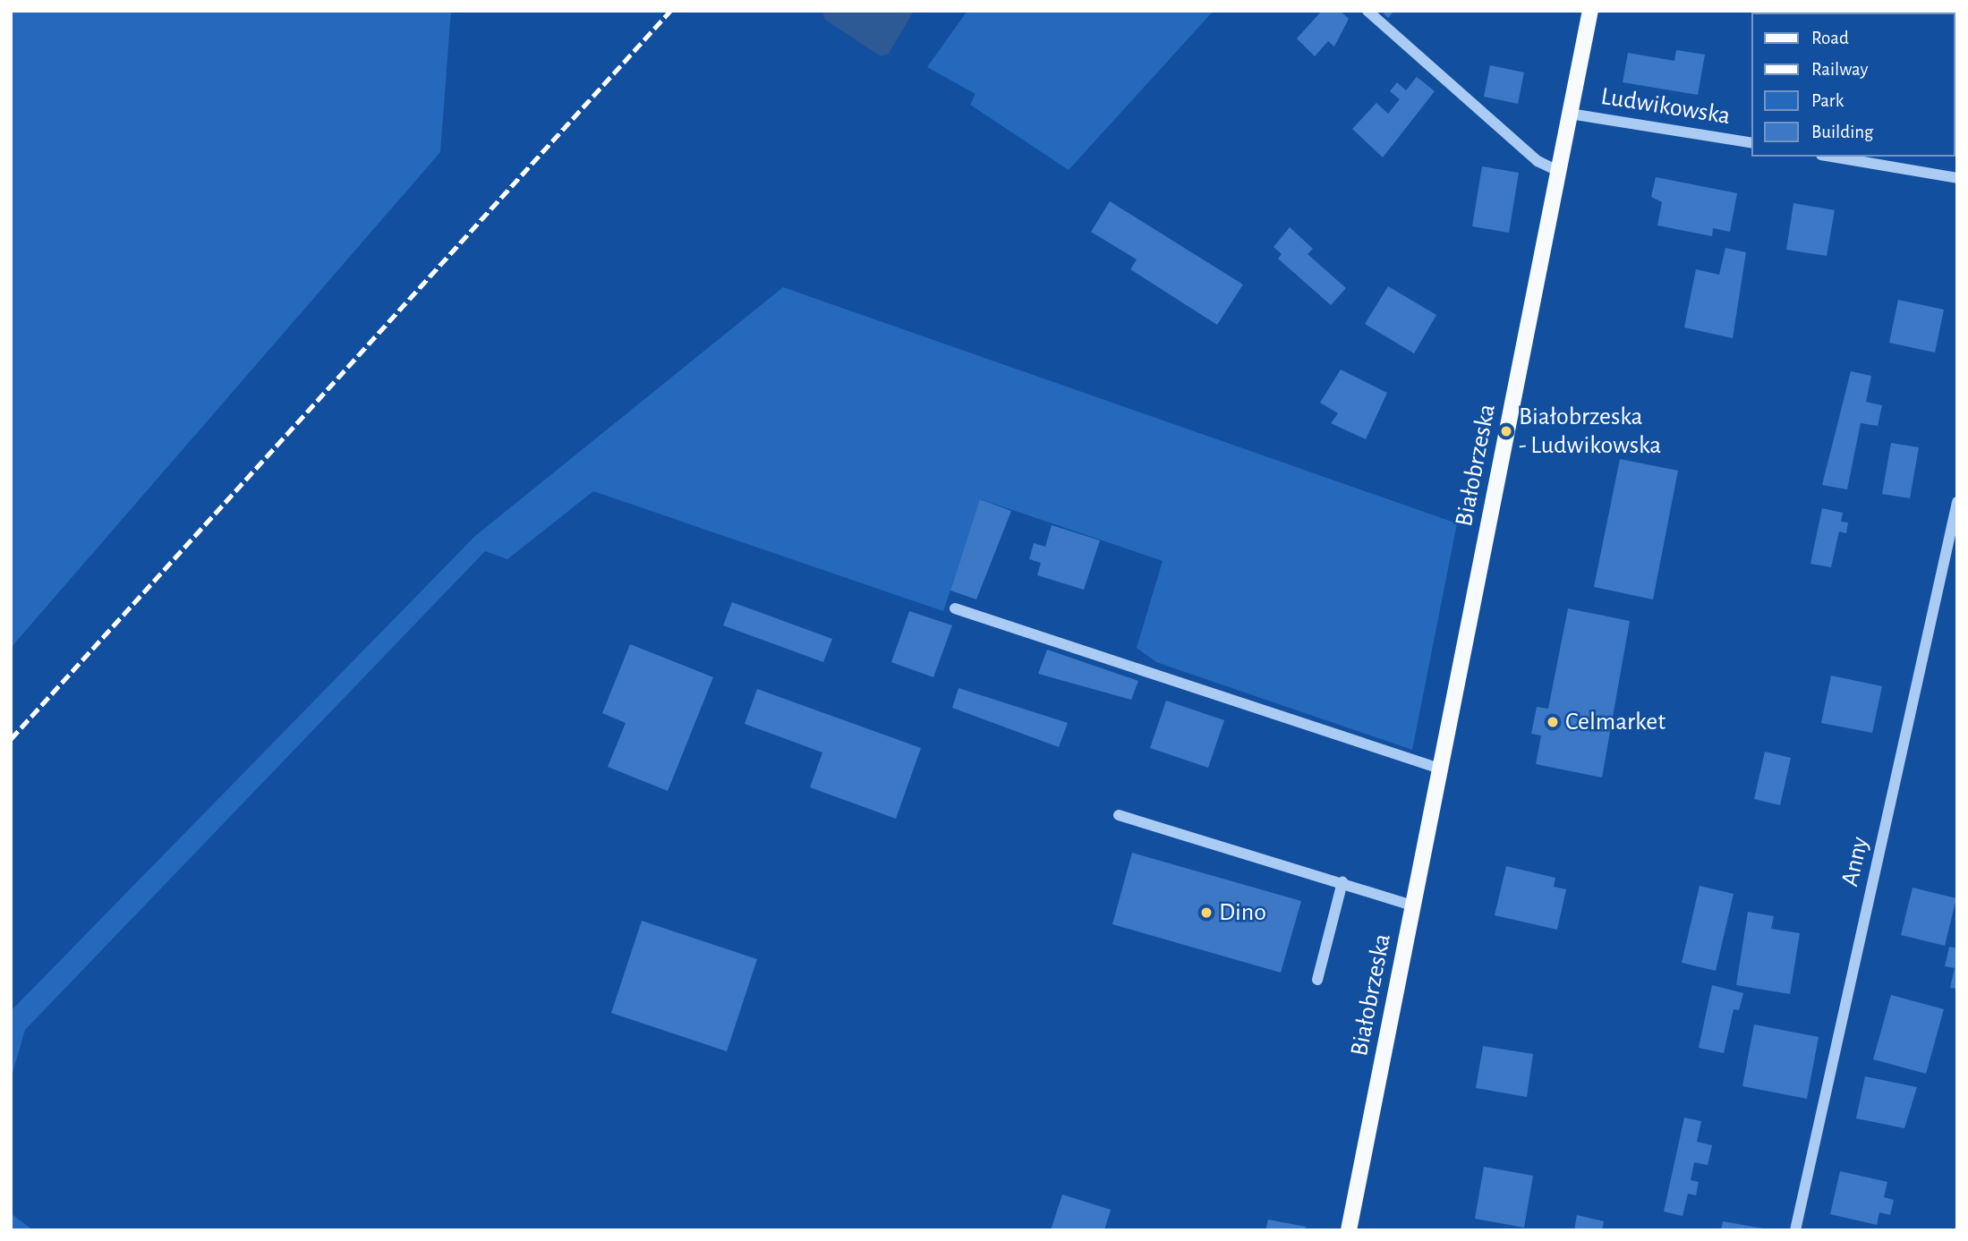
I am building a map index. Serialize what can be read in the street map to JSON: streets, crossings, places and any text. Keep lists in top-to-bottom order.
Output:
{
  "streets": {
    "main road": ["Białobrzeska"],
    "street": ["Ludwikowska", "Anny"]
  },
  "crossings": [
    ["Ludwikowska", "Białobrzeska"]
  ],
  "places": ["Białobrzeska - Ludwikowska", "Celmarket", "Dino"],
  "legend": [
    "Road",
    "Railway",
    "Park",
    "Building"
  ]
}
